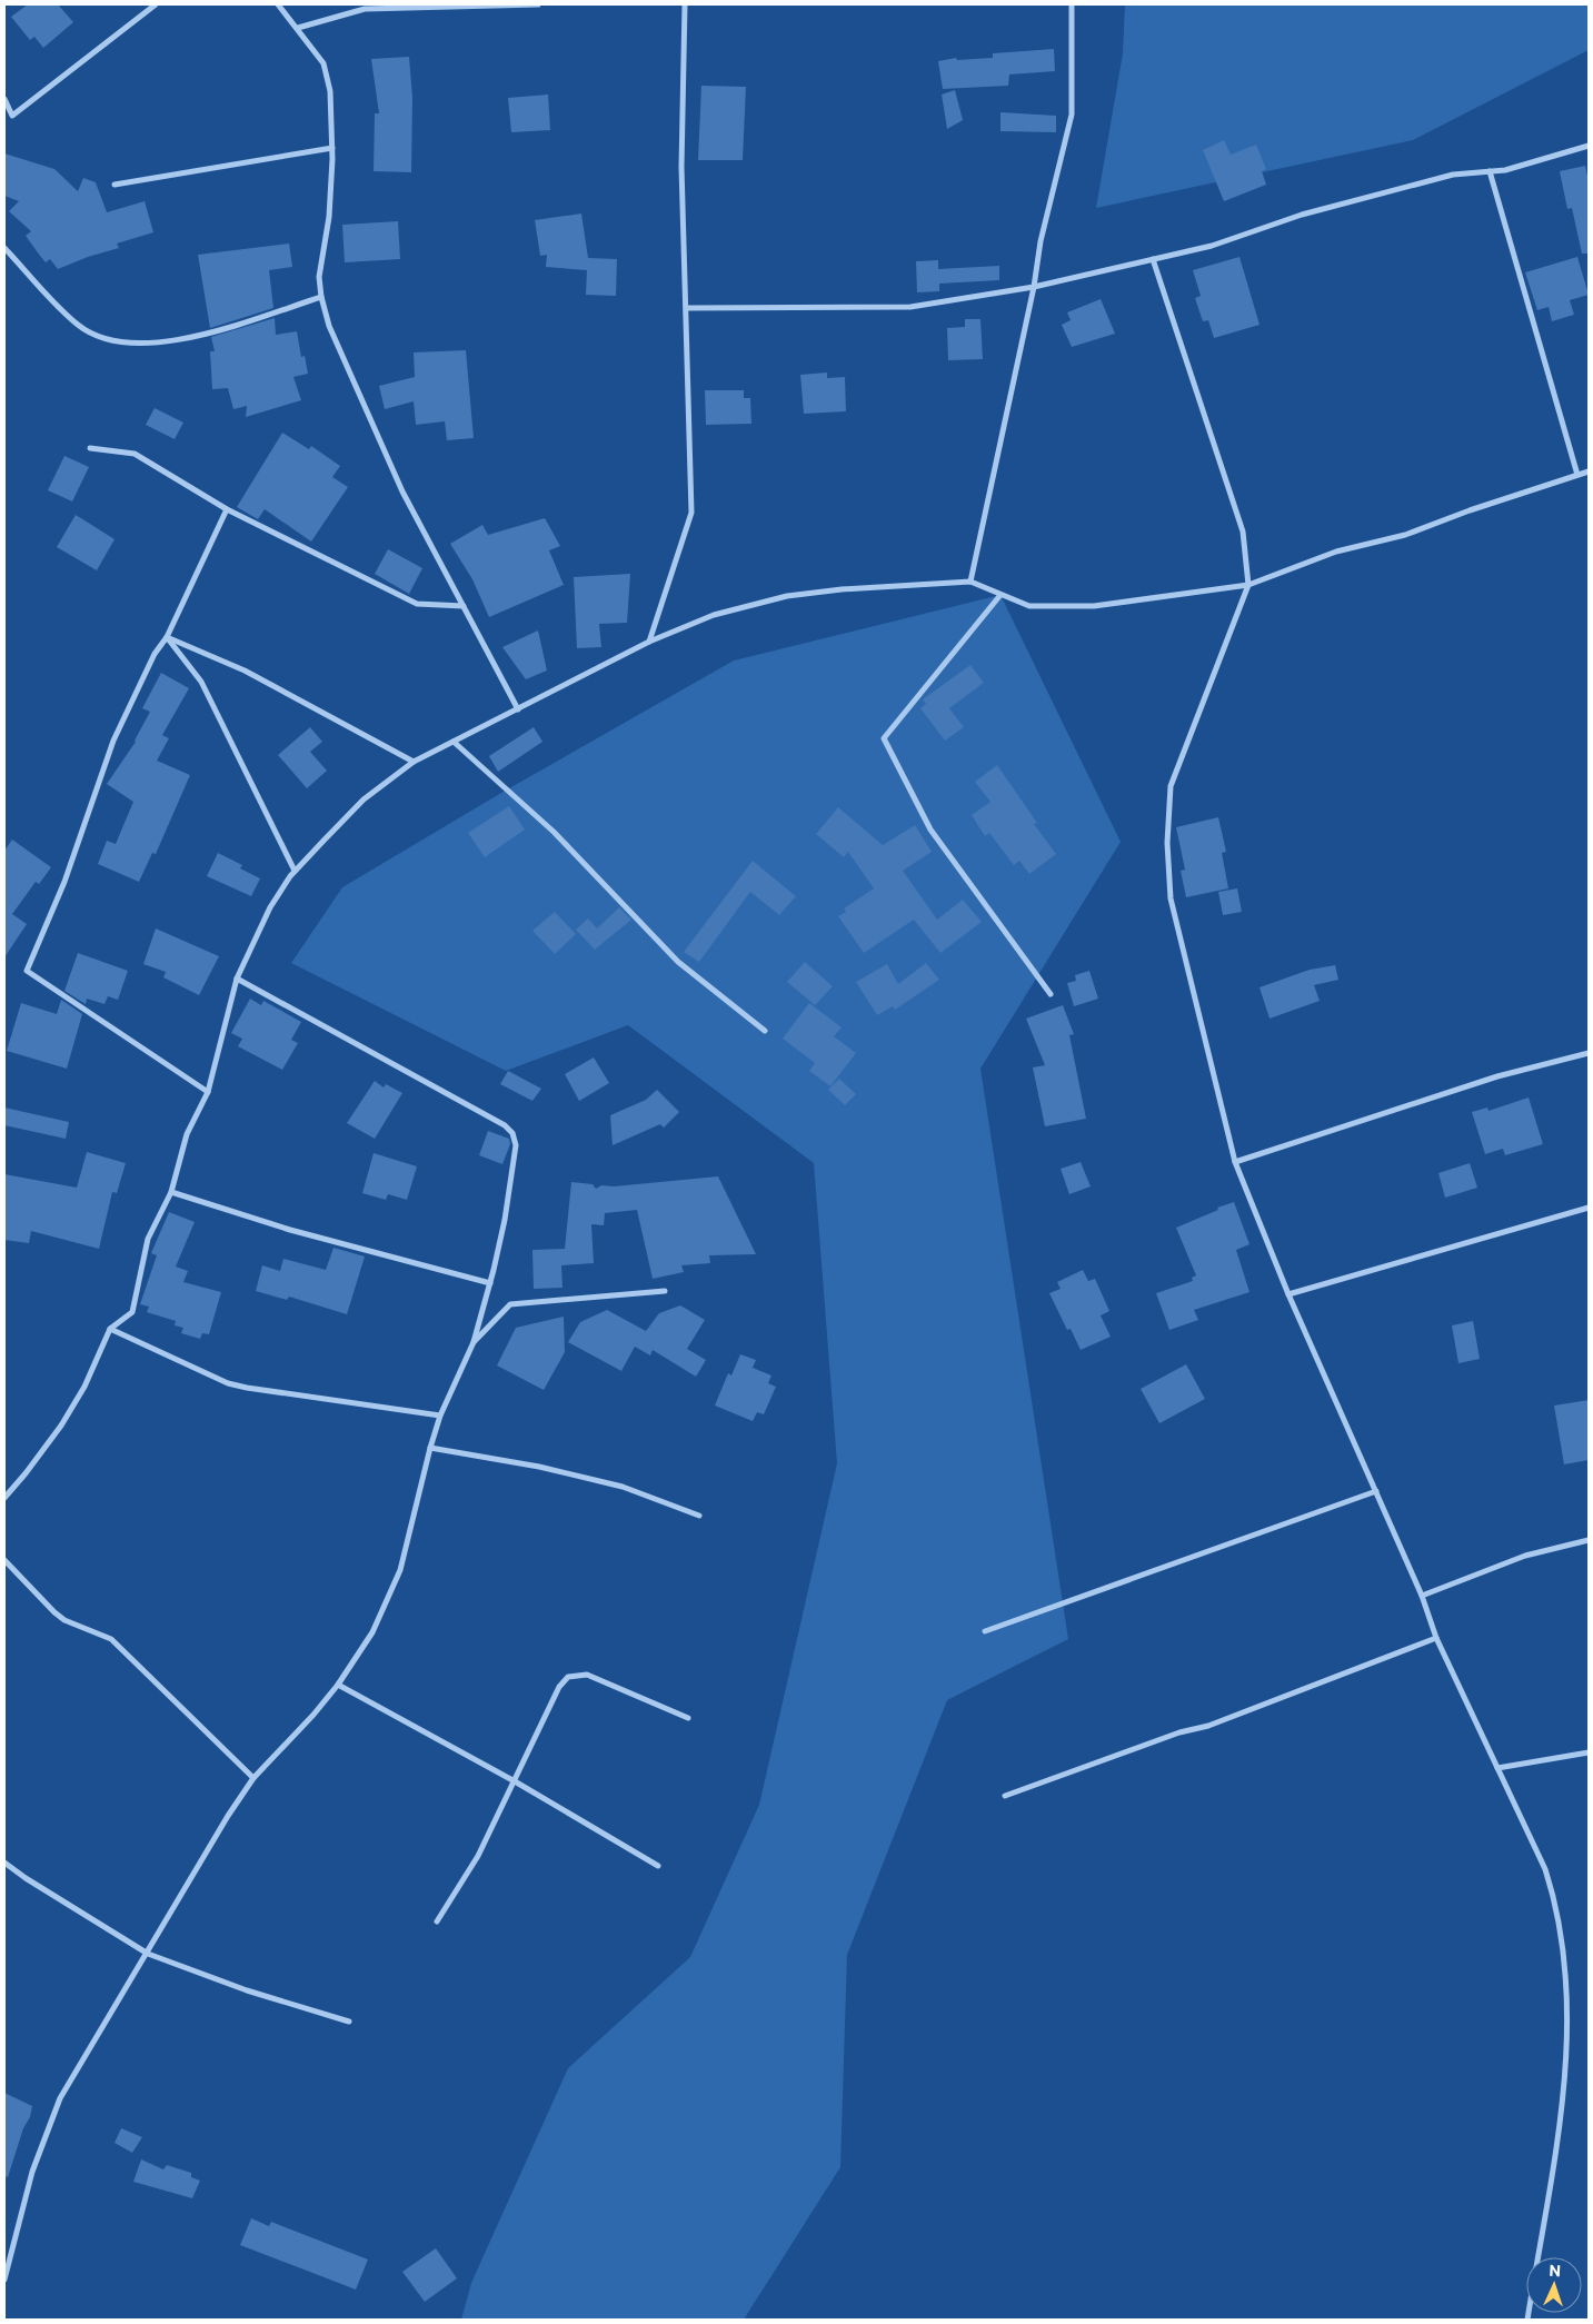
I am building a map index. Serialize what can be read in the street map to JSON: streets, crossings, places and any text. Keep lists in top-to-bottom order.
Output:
{
  "north": "top"
}
